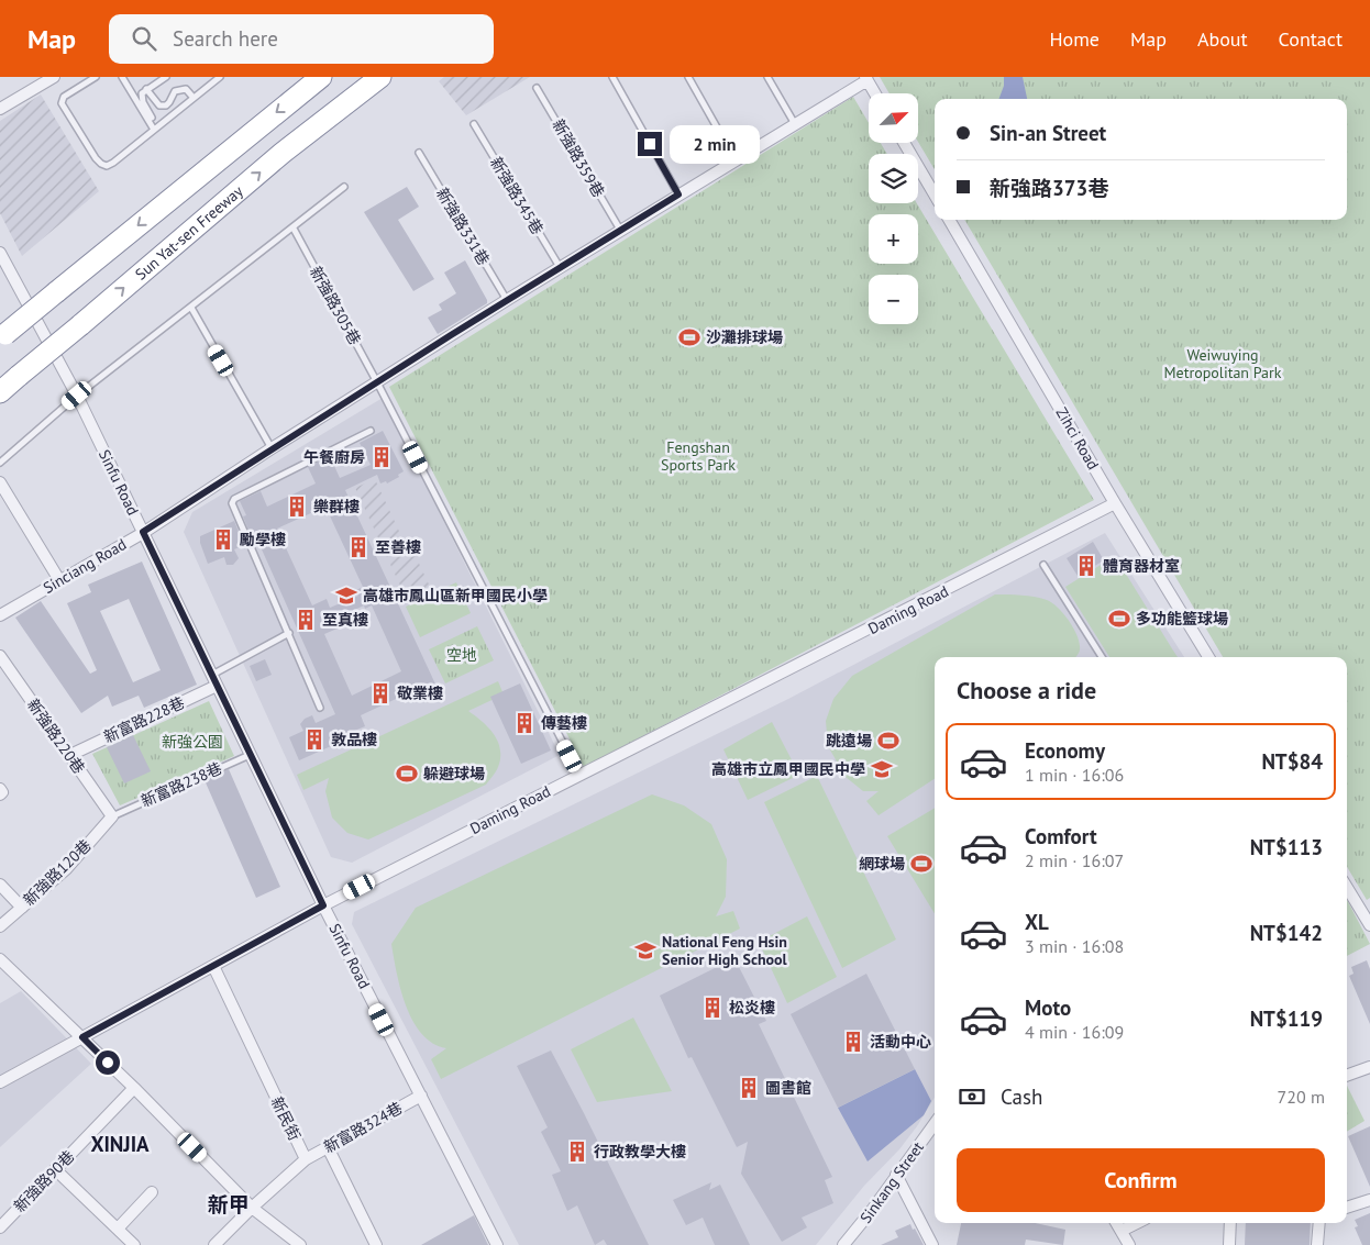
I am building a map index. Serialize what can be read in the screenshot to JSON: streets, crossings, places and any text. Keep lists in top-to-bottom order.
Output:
{
  "streets": {
    "highway": ["Sun Yat-sen Freeway"],
    "street": [
      "Zihci Road",
      "Sinfu Road",
      "Sinciang Road",
      "Daming Road",
      "新富路228巷",
      "新強路220巷",
      "新強路120巷",
      "新民街",
      "新富路324巷",
      "新強路90巷",
      "Sinkang Street"
    ],
    "lane": [
      "新強路359巷",
      "新強路345巷",
      "新強路331巷",
      "新強路305巷",
      "新富路238巷"
    ]
  },
  "crossings": [
    ["新強路359巷", "Sinciang Road"],
    ["新強路345巷", "Sinciang Road"],
    ["新強路331巷", "Sinciang Road"],
    ["新強路305巷", "Sinciang Road"],
    ["新強路305巷", "Daming Road"],
    ["Zihci Road", "Daming Road"],
    ["Sinfu Road", "Sinciang Road"],
    ["Sinfu Road", "Daming Road"],
    ["Sinfu Road", "新富路228巷"],
    ["Sinfu Road", "新富路238巷"],
    ["Sinfu Road", "新富路324巷"],
    ["Daming Road", "新民街"],
    ["新富路228巷", "新強路220巷"],
    ["新強路220巷", "新富路238巷"],
    ["新強路220巷", "新強路120巷"],
    ["新富路238巷", "新強路120巷"],
    ["新民街", "新富路324巷"]
  ],
  "districts": ["XINJIA", "新甲"],
  "parks": [
    "Weiwuying Metropolitan Park",
    "Fengshan Sports Park",
    "空地",
    "新強公園"
  ],
  "places": {
    "sports": [
      "沙灘排球場",
      "多功能籃球場",
      "跳遠場",
      "躲避球場",
      "網球場"
    ],
    "building": [
      "午餐廚房",
      "樂群樓",
      "勵學樓",
      "至善樓",
      "體育器材室",
      "至真樓",
      "敬業樓",
      "傳藝樓",
      "敦品樓",
      "松炎樓",
      "活動中心",
      "圖書館",
      "行政教學大樓"
    ],
    "school or university": ["高雄市鳳山區新甲國民小學", "高雄市立鳳甲國民中學", "National Feng Hsin Senior High School"]
  },
  "north": "top right",
  "page": {
    "header": "Map",
    "search": "Search here",
    "nav": [
      "Home",
      "Map",
      "About",
      "Contact"
    ],
    "map_buttons": ["+", "−"],
    "banner": ["Sin-an Street", "新強路373巷"],
    "bubble": "2 min",
    "heading": "Choose a ride",
    "list": [
      {
        "name": "Economy",
        "note": "1 min · 16:06",
        "value": "NT$84"
      },
      {
        "name": "Comfort",
        "note": "2 min · 16:07",
        "value": "NT$113"
      },
      {
        "name": "XL",
        "note": "3 min · 16:08",
        "value": "NT$142"
      },
      {
        "name": "Moto",
        "note": "4 min · 16:09",
        "value": "NT$119"
      }
    ],
    "pay": ["Cash", "720 m"],
    "buttons": "Confirm"
  }
}
